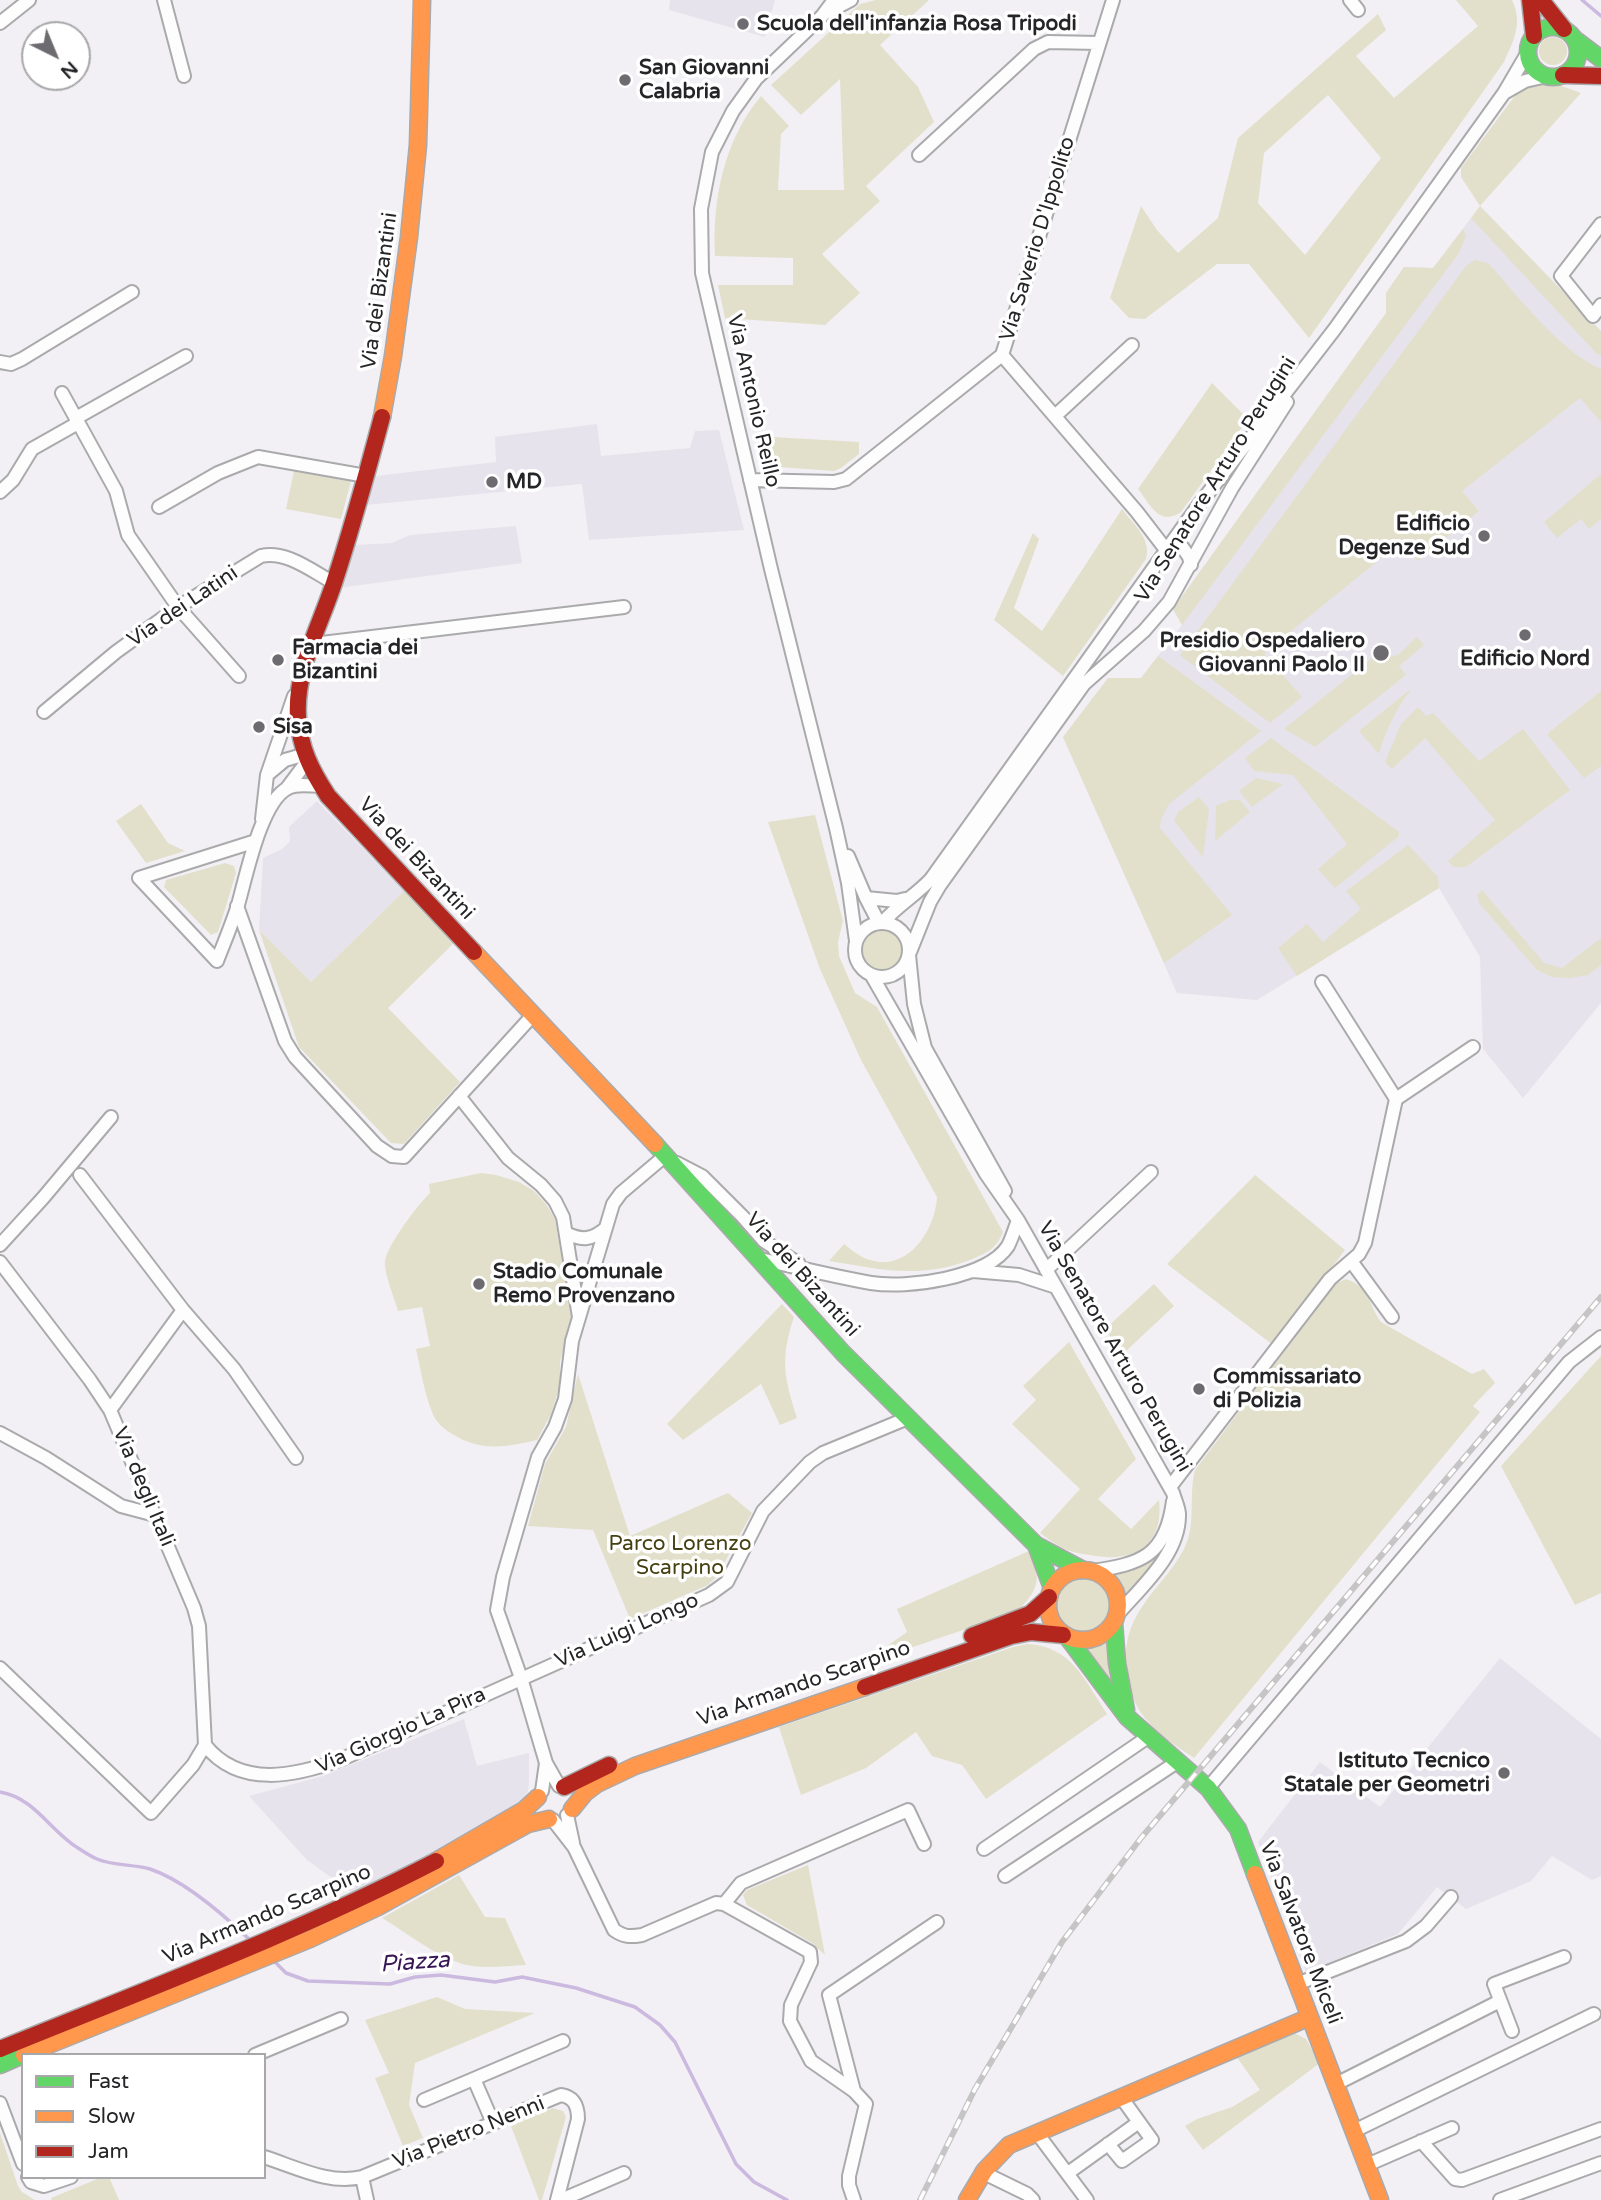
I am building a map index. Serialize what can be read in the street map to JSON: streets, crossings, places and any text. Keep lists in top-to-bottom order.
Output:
{
  "streets": {
    "street": [
      "Via Saverio D'Ippolito",
      "Via dei Bizantini",
      "Via Antonio Reillo",
      "Via Senatore Arturo Perugini",
      "Via dei Latini",
      "Via degli Itali",
      "Via Luigi Longo",
      "Via Armando Scarpino",
      "Via Giorgio La Pira",
      "Via Salvatore Miceli",
      "Via Pietro Nenni"
    ]
  },
  "crossings": [
    ["Via Saverio D'Ippolito", "Via Senatore Arturo Perugini"],
    ["Via dei Bizantini", "Via Senatore Arturo Perugini"],
    ["Via dei Bizantini", "Via dei Latini"],
    ["Via dei Bizantini", "Via Luigi Longo"],
    ["Via dei Bizantini", "Via Armando Scarpino"],
    ["Via dei Bizantini", "Via Salvatore Miceli"],
    ["Via Antonio Reillo", "Via Senatore Arturo Perugini"],
    ["Via Senatore Arturo Perugini", "Via Armando Scarpino"],
    ["Via Senatore Arturo Perugini", "Via Salvatore Miceli"],
    ["Via degli Itali", "Via Giorgio La Pira"],
    ["Via Luigi Longo", "Via Giorgio La Pira"],
    ["Via Armando Scarpino", "Via Salvatore Miceli"]
  ],
  "water": ["Piazza"],
  "parks": ["Parco Lorenzo Scarpino"],
  "places": [
    "Scuola dell'infanzia Rosa Tripodi",
    "San Giovanni Calabria",
    "MD",
    "Edificio Degenze Sud",
    "Edificio Nord",
    "Presidio Ospedaliero Giovanni Paolo II",
    "Farmacia dei Bizantini",
    "Sisa",
    "Stadio Comunale Remo Provenzano",
    "Commissariato di Polizia",
    "Istituto Tecnico Statale per Geometri"
  ],
  "legend": ["Fast", "Slow", "Jam"],
  "north": "bottom right"
}
